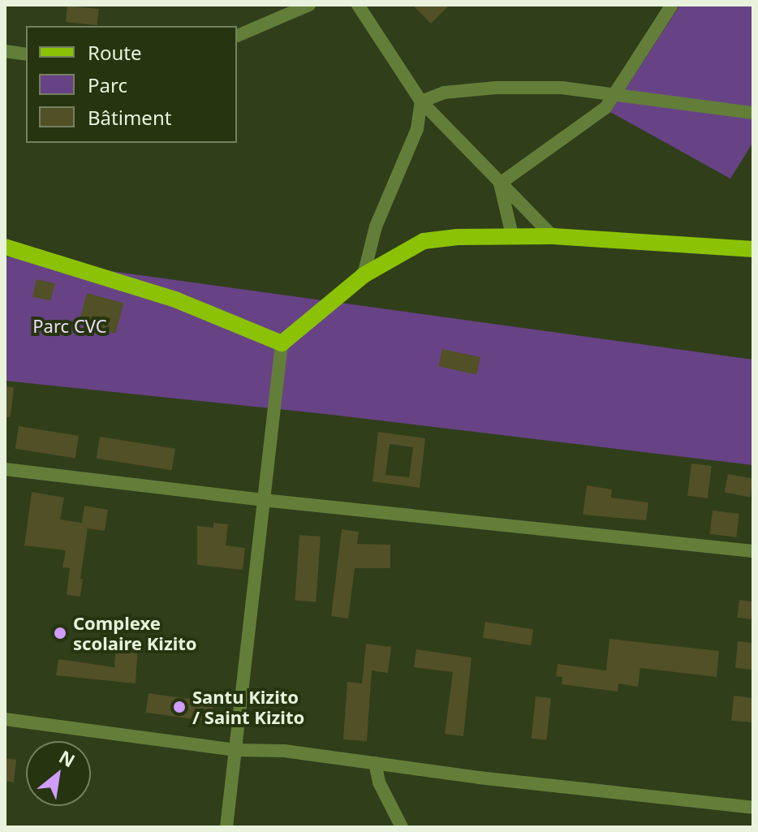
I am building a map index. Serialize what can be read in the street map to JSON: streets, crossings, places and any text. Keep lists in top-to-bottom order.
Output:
{
  "parks": ["Parc CVC"],
  "places": ["Complexe scolaire Kizito", "Santu Kizito / Saint Kizito"],
  "legend": ["Route", "Parc", "Bâtiment"],
  "north": "top right"
}
